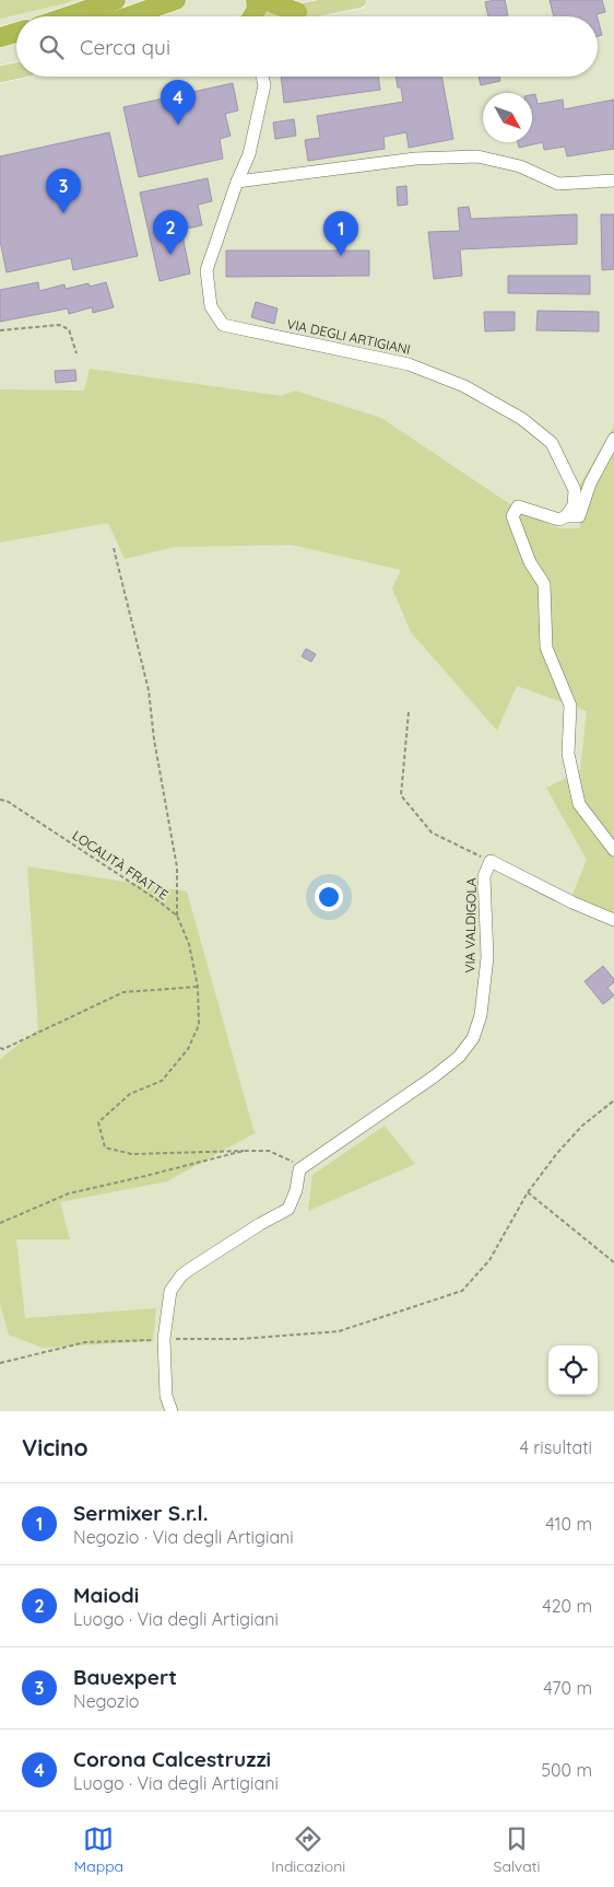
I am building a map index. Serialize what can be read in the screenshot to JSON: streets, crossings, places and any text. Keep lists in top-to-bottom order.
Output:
{
  "streets": {
    "street": ["VIA DEGLI ARTIGIANI", "VIA VALDIGOLA"],
    "path": ["LOCALITÀ FRATTE"]
  },
  "north": "bottom right",
  "page": {
    "search": "Cerca qui",
    "pins": [
      "4",
      "3",
      "2",
      "1"
    ],
    "heading": ["Vicino", "4 risultati"],
    "list": [
      {
        "mark": "1",
        "name": "Sermixer S.r.l.",
        "note": "Negozio · Via degli Artigiani",
        "value": "410 m"
      },
      {
        "mark": "2",
        "name": "Maiodi",
        "note": "Luogo · Via degli Artigiani",
        "value": "420 m"
      },
      {
        "mark": "3",
        "name": "Bauexpert",
        "note": "Negozio",
        "value": "470 m"
      },
      {
        "mark": "4",
        "name": "Corona Calcestruzzi",
        "note": "Luogo · Via degli Artigiani",
        "value": "500 m"
      }
    ],
    "nav": ["Mappa", "Indicazioni", "Salvati"]
  }
}
